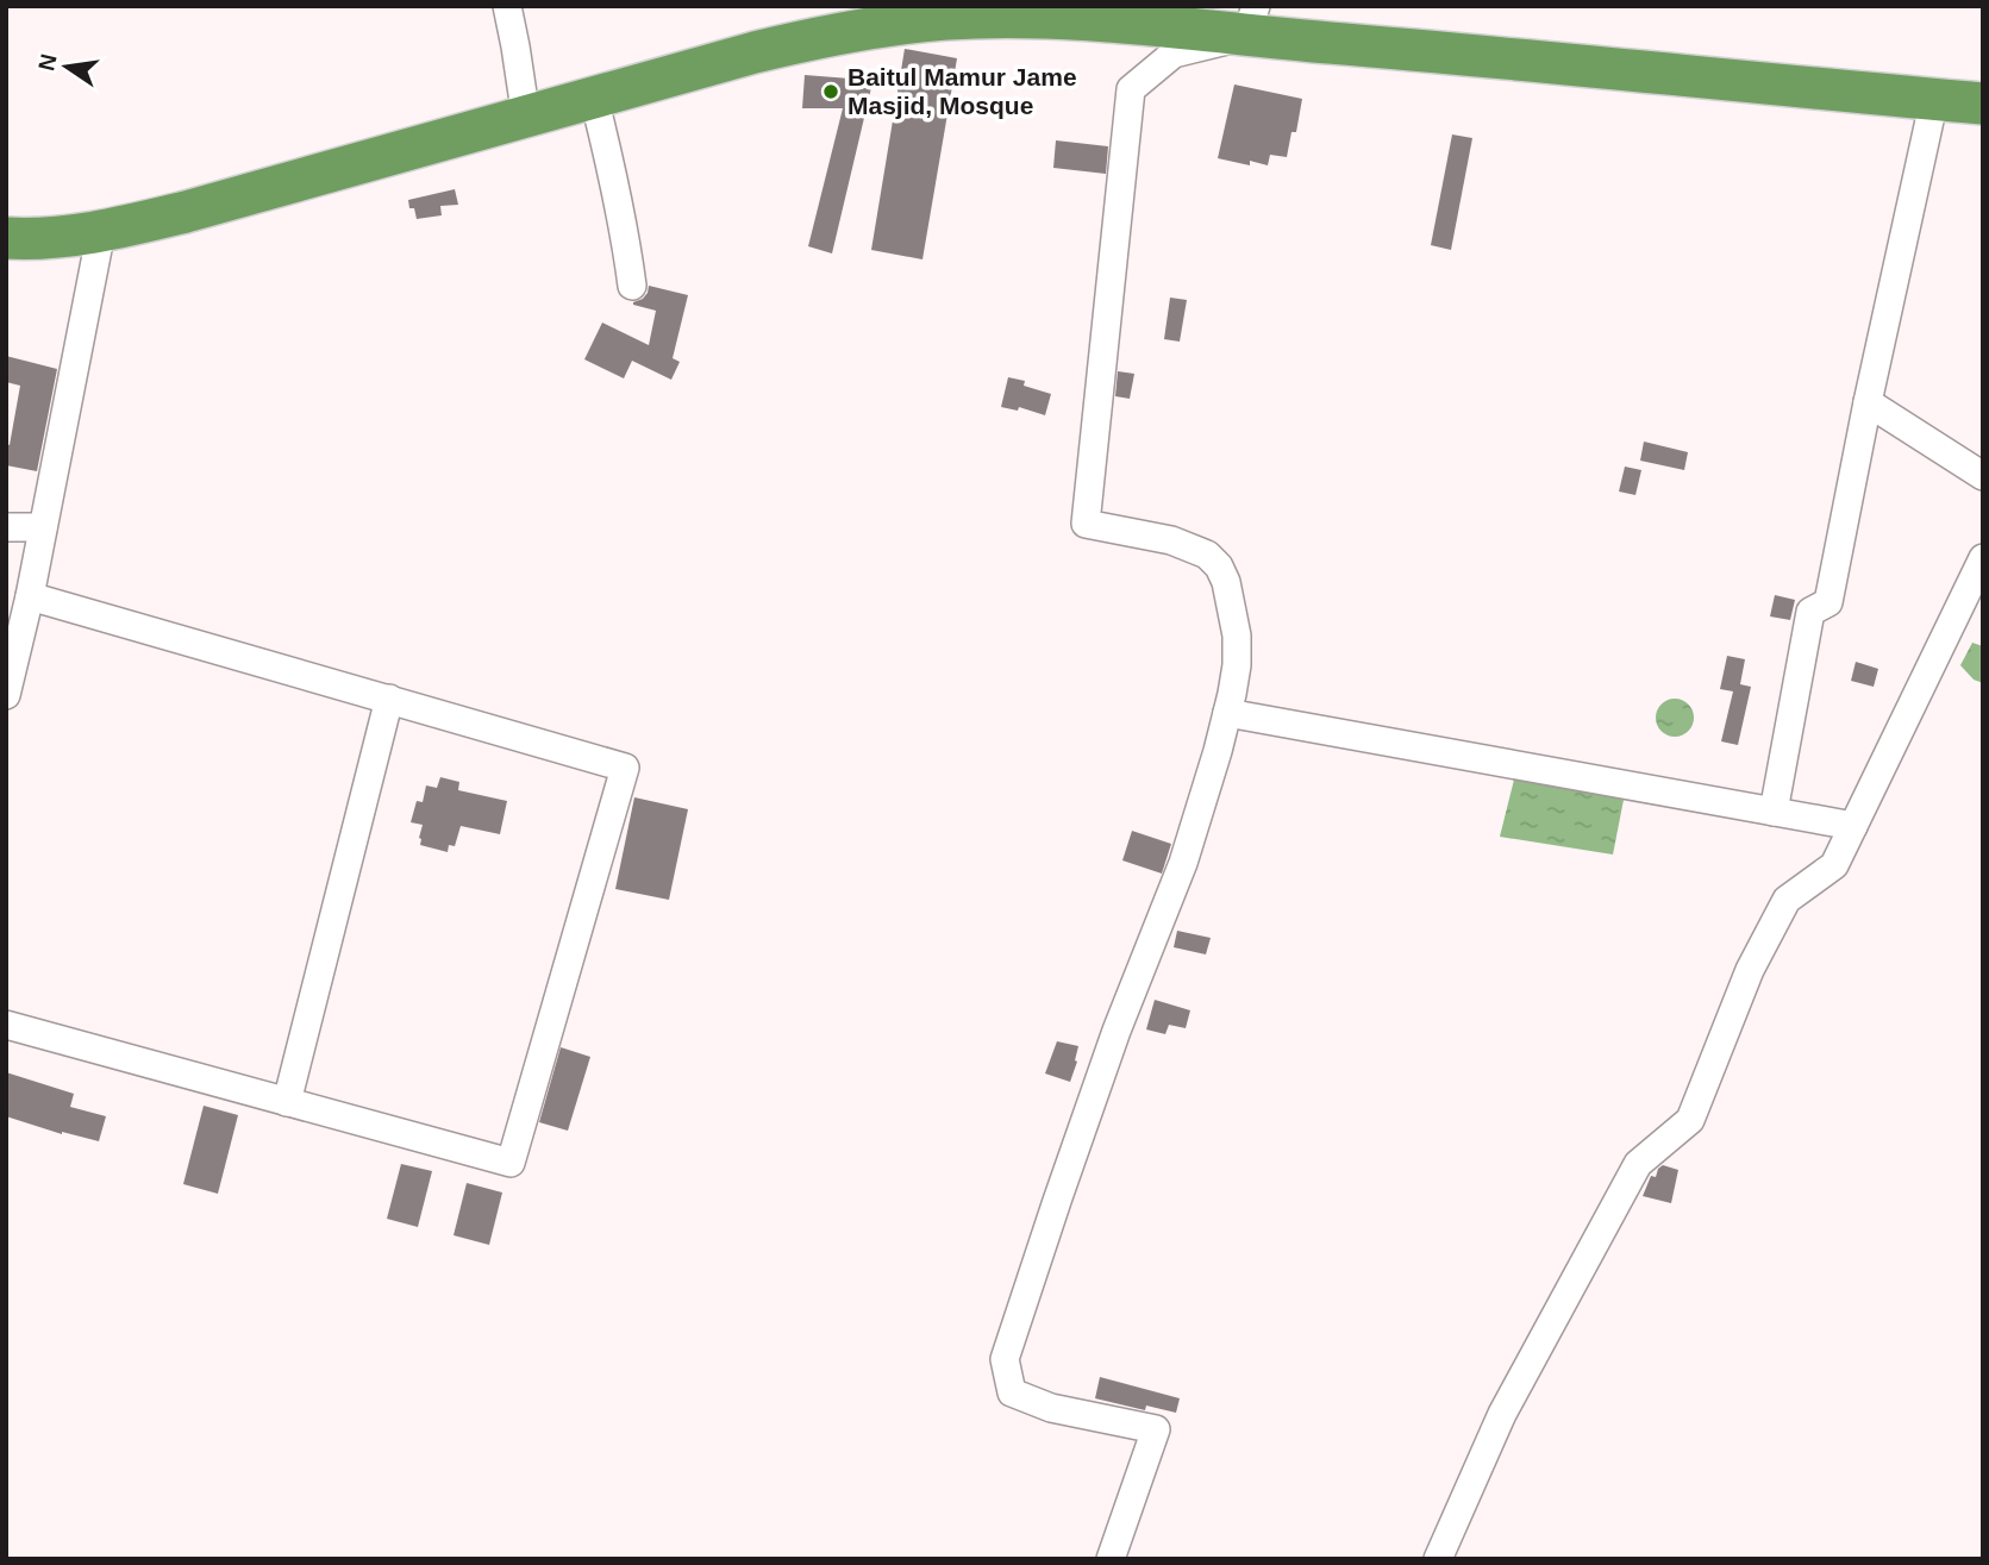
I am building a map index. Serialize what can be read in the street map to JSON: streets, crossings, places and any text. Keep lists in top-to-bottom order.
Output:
{
  "places": ["Baitul Mamur Jame Masjid, Mosque"],
  "north": "left"
}
